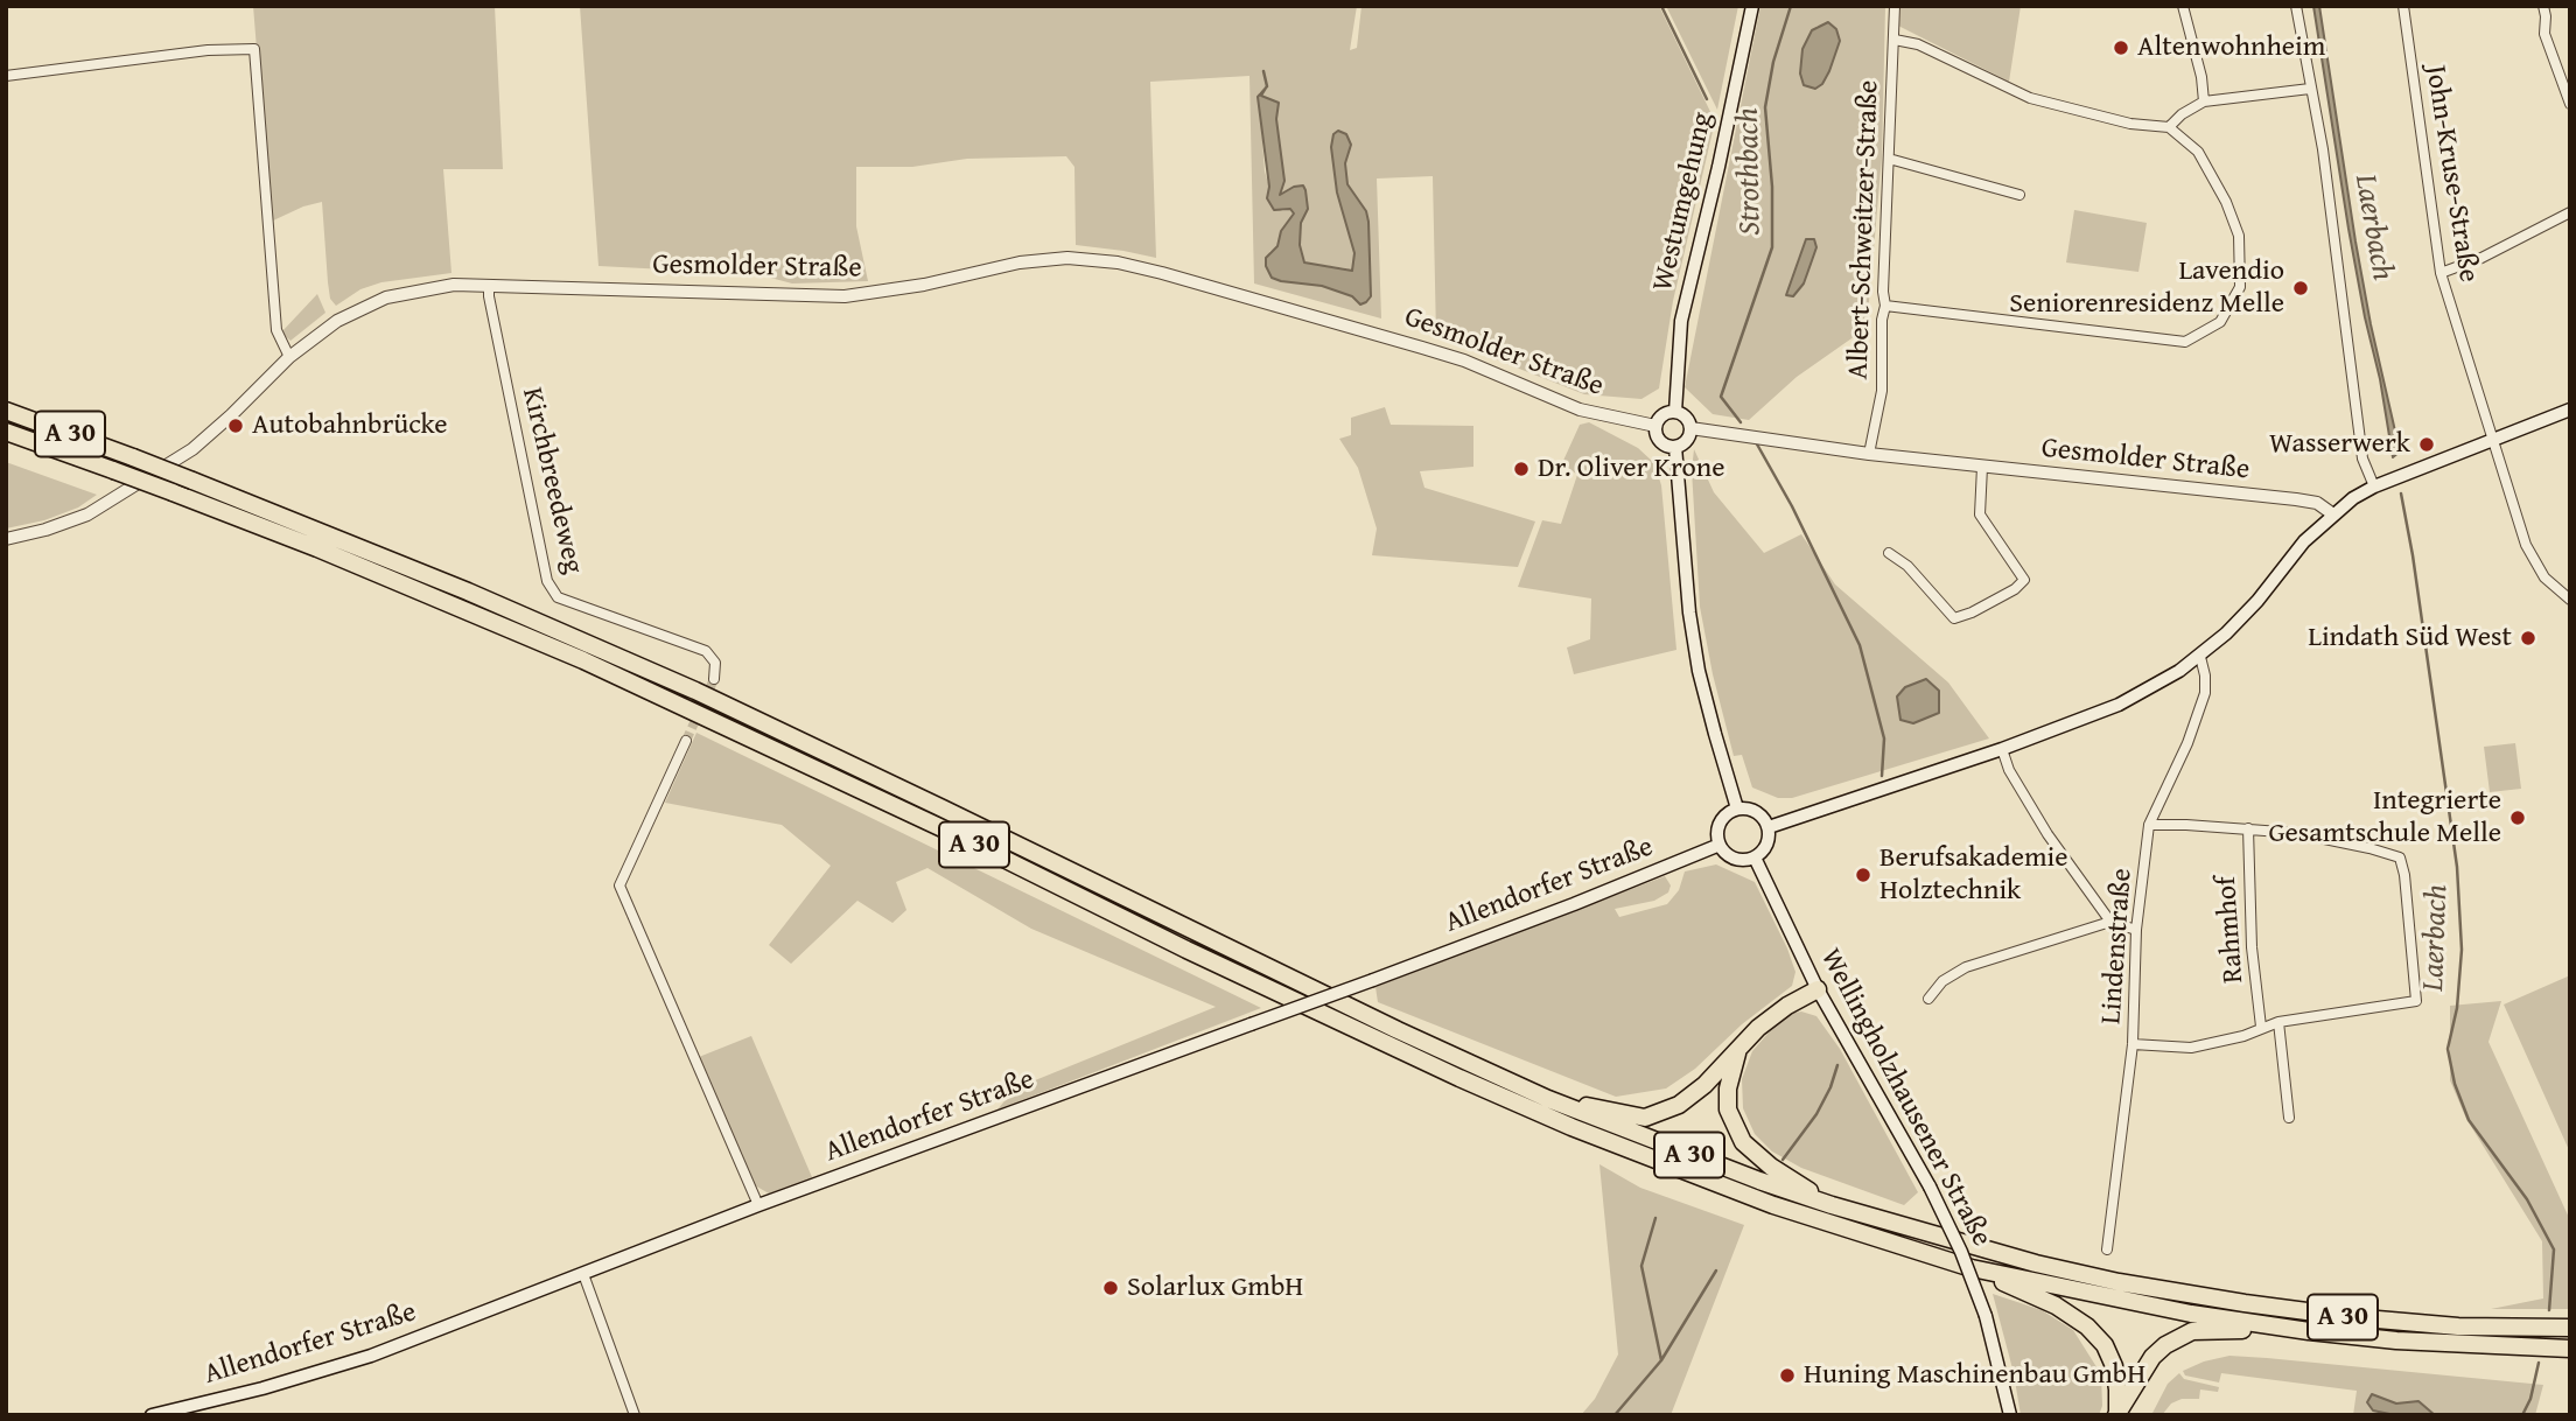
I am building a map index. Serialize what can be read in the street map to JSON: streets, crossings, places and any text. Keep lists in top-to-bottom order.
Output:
{
  "streets": {
    "highway": ["A 30"],
    "main road": ["Westumgehung", "Allendorfer Straße", "Wellingholzhausener Straße"],
    "street": [
      "John-Kruse-Straße",
      "Albert-Schweitzer-Straße",
      "Gesmolder Straße",
      "Kirchbreedeweg",
      "Rahmhof",
      "Lindenstraße"
    ]
  },
  "crossings": [
    ["Westumgehung", "Gesmolder Straße"],
    ["Albert-Schweitzer-Straße", "Gesmolder Straße"],
    ["Gesmolder Straße", "Kirchbreedeweg"],
    ["Allendorfer Straße", "Wellingholzhausener Straße"]
  ],
  "water": ["Strothbach", "Laerbach"],
  "places": [
    "Altenwohnheim",
    "Lavendio Seniorenresidenz Melle",
    "Autobahnbrücke",
    "Wasserwerk",
    "Dr. Oliver Krone",
    "Lindath Süd West",
    "Integrierte Gesamtschule Melle",
    "Berufsakademie Holztechnik",
    "Solarlux GmbH",
    "Huning Maschinenbau GmbH"
  ]
}
